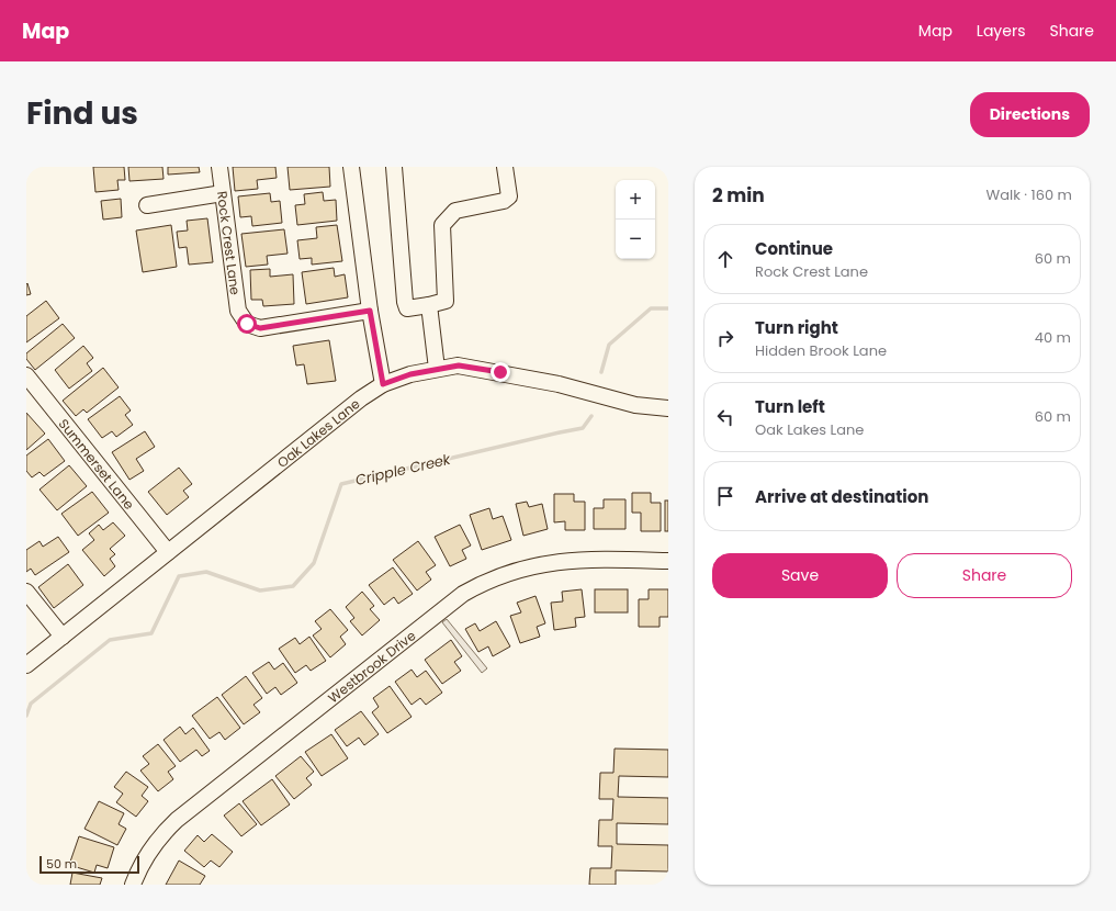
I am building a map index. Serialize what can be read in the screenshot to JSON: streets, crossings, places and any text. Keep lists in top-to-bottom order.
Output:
{
  "streets": {
    "street": [
      "Rock Crest Lane",
      "Oak Lakes Lane",
      "Summerset Lane",
      "Westbrook Drive"
    ]
  },
  "crossings": [
    ["Oak Lakes Lane", "Summerset Lane"]
  ],
  "water": ["Cripple Creek"],
  "scale_bar": "50 m",
  "page": {
    "header": "Map",
    "nav": ["Map", "Layers", "Share"],
    "title": "Find us",
    "buttons": [
      "Directions",
      ["Save", "Share"]
    ],
    "heading": ["2 min", "Walk · 160 m"],
    "map_buttons": ["+", "−"],
    "list": [
      ["Continue", "Rock Crest Lane", "60 m"],
      ["Turn right", "Hidden Brook Lane", "40 m"],
      ["Turn left", "Oak Lakes Lane", "60 m"],
      "Arrive at destination"
    ],
    "scale": "50 m"
  }
}
